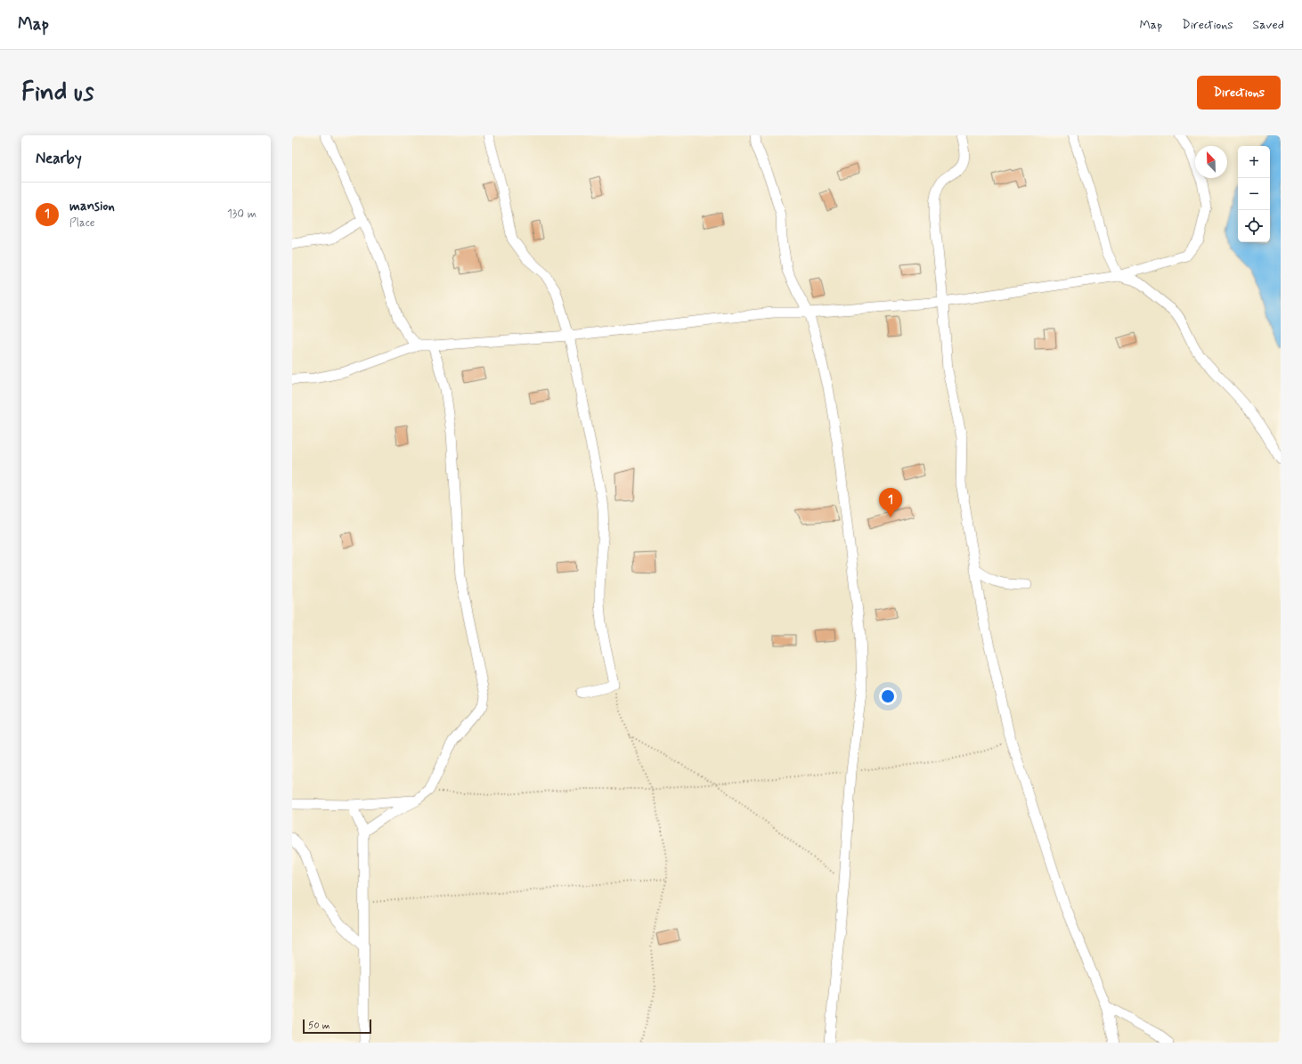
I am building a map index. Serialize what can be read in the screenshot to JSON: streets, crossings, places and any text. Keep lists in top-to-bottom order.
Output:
{
  "scale_bar": "50 m",
  "north": "top left",
  "page": {
    "header": "Map",
    "nav": ["Map", "Directions", "Saved"],
    "buttons": "Directions",
    "title": "Find us",
    "heading": "Nearby",
    "map_buttons": ["+", "−"],
    "list": [
      {
        "mark": "1",
        "name": "mansion",
        "note": "Place",
        "value": "130 m"
      }
    ],
    "pins": "1",
    "scale": "50 m"
  }
}
